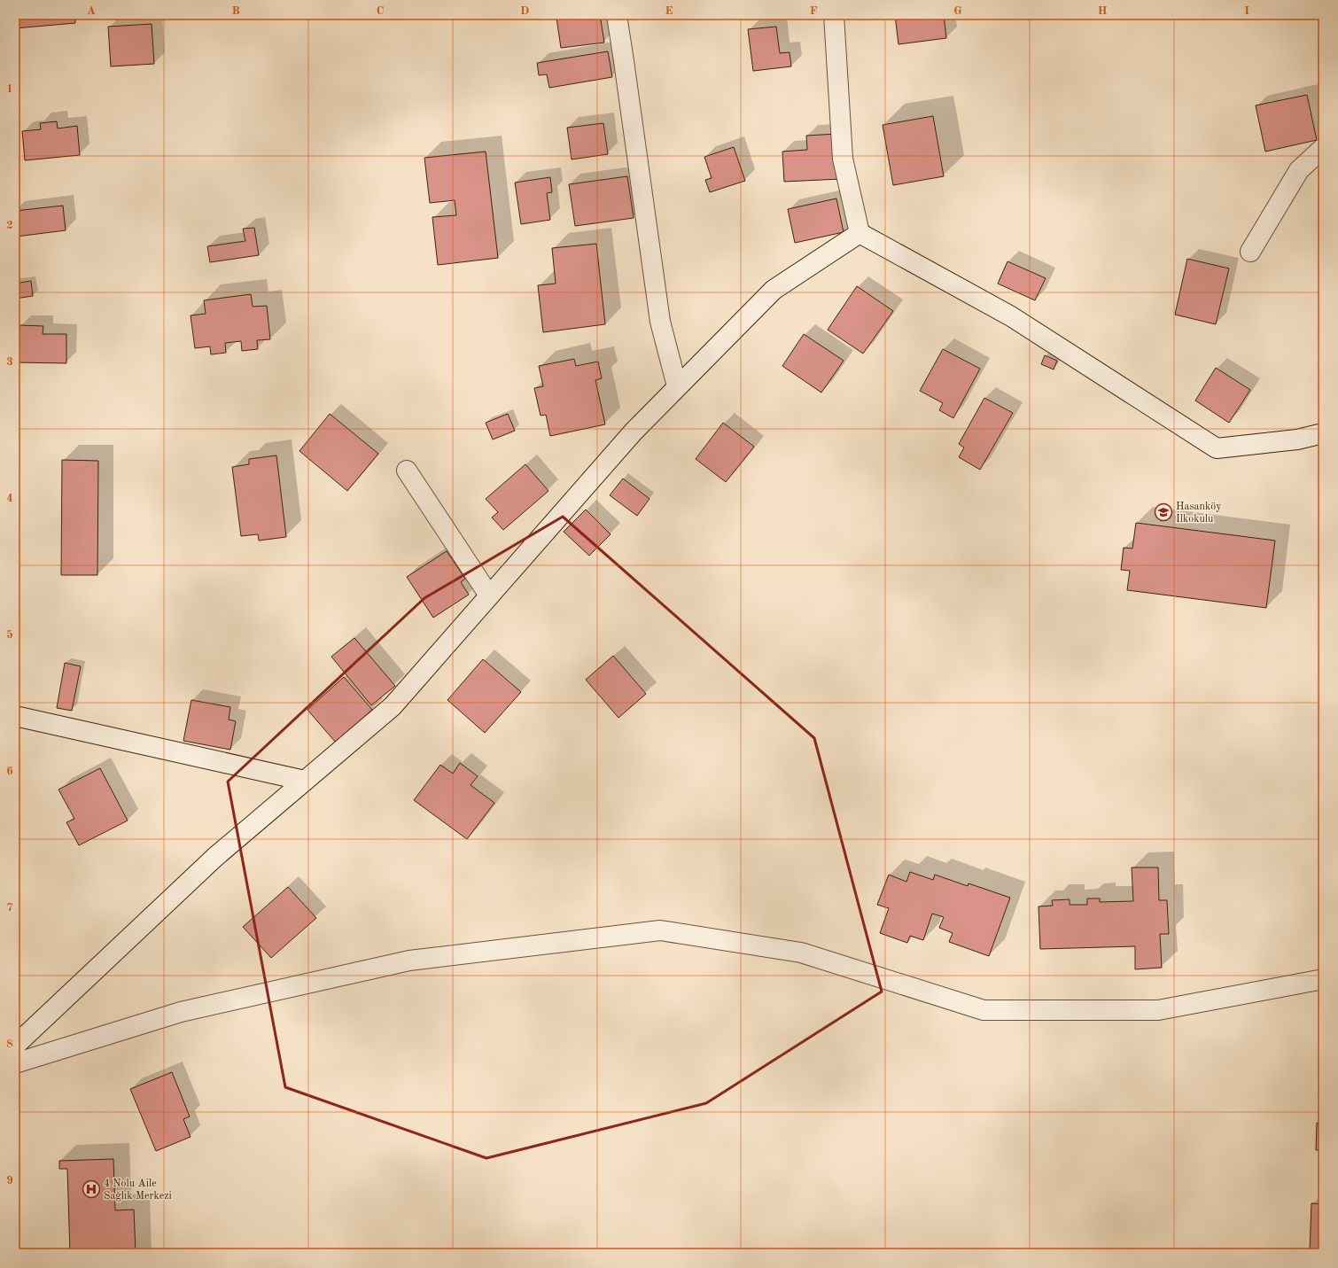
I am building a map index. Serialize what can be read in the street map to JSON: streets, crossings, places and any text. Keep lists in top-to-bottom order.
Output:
{
  "places": {
    "school or university": ["Hasanköy İlkokulu"],
    "hospital": ["4 Nolu Aile Sağlık Merkezi"]
  },
  "grid": {
    "columns": [
      "A",
      "B",
      "C",
      "D",
      "E",
      "F",
      "G",
      "H",
      "I"
    ],
    "rows": [
      "1",
      "2",
      "3",
      "4",
      "5",
      "6",
      "7",
      "8",
      "9"
    ]
  }
}
